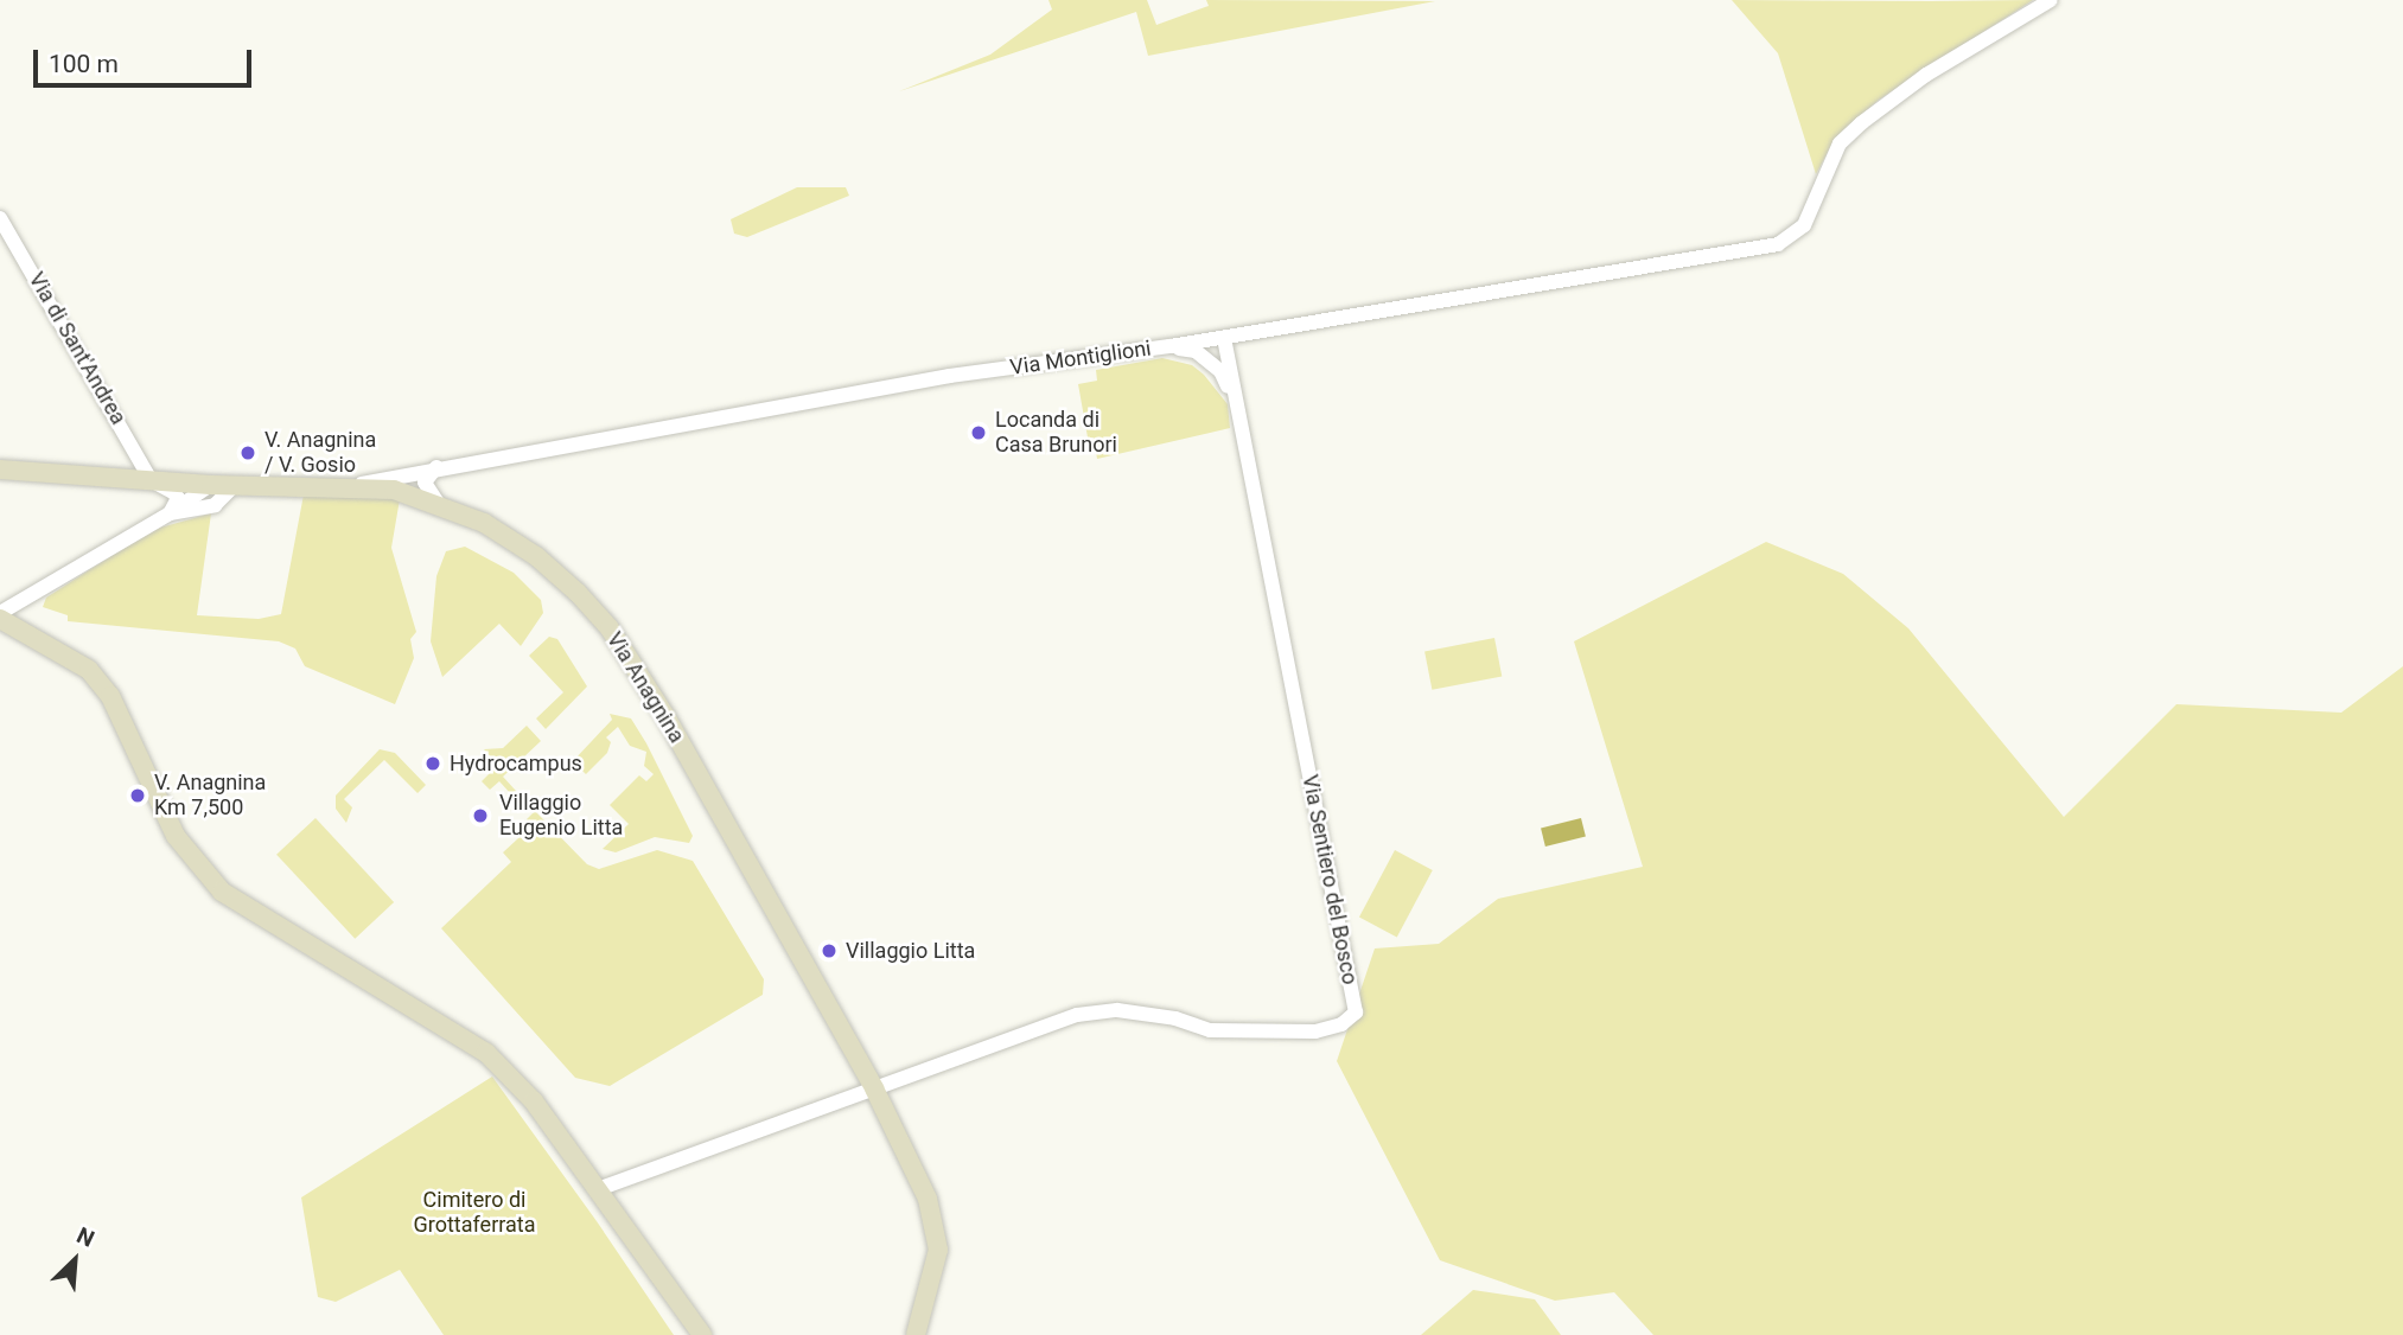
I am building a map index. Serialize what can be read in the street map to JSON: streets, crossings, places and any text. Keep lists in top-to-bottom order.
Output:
{
  "streets": {
    "main road": ["Via Anagnina"],
    "street": ["Via di Sant'Andrea", "Via Montiglioni", "Via Sentiero del Bosco"]
  },
  "crossings": [
    ["Via di Sant'Andrea", "Via Anagnina"],
    ["Via Montiglioni", "Via Anagnina"],
    ["Via Montiglioni", "Via Sentiero del Bosco"],
    ["Via Anagnina", "Via Sentiero del Bosco"]
  ],
  "parks": ["Cimitero di Grottaferrata"],
  "places": [
    "Locanda di Casa Brunori",
    "V. Anagnina / V. Gosio",
    "Hydrocampus",
    "V. Anagnina Km 7,500",
    "Villaggio Eugenio Litta",
    "Villaggio Litta"
  ],
  "scale_bar": "100 m",
  "north": "top right"
}
